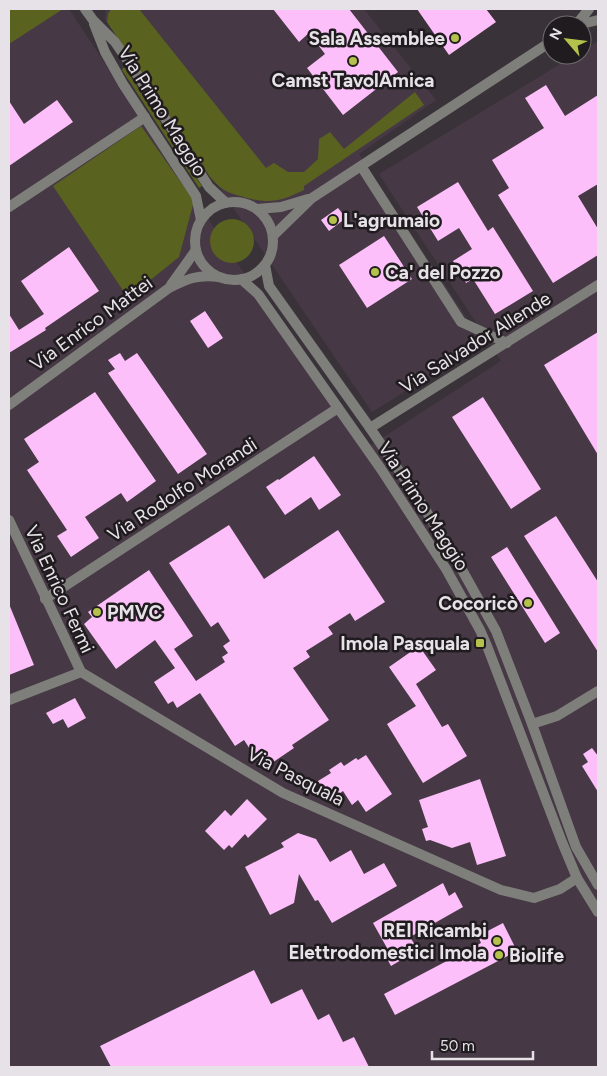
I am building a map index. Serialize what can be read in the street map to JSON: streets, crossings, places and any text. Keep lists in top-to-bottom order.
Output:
{
  "streets": {
    "street": [
      "Via Primo Maggio",
      "Via Enrico Mattei",
      "Via Salvador Allende",
      "Via Rodolfo Morandi",
      "Via Enrico Fermi",
      "Via Pasquala"
    ]
  },
  "crossings": [
    ["Via Primo Maggio", "Via Enrico Mattei"],
    ["Via Primo Maggio", "Via Salvador Allende"],
    ["Via Primo Maggio", "Via Rodolfo Morandi"],
    ["Via Primo Maggio", "Via Pasquala"],
    ["Via Rodolfo Morandi", "Via Enrico Fermi"],
    ["Via Enrico Fermi", "Via Pasquala"]
  ],
  "places": {
    "other": [
      "Sala Assemblee",
      "Camst TavolAmica",
      "L'agrumaio",
      "Ca' del Pozzo",
      "Cocoricò",
      "PMVC",
      "REI Ricambi Elettrodomestici Imola",
      "Biolife"
    ],
    "transit": ["Imola Pasquala"]
  },
  "scale_bar": "50 m",
  "north": "top left"
}
